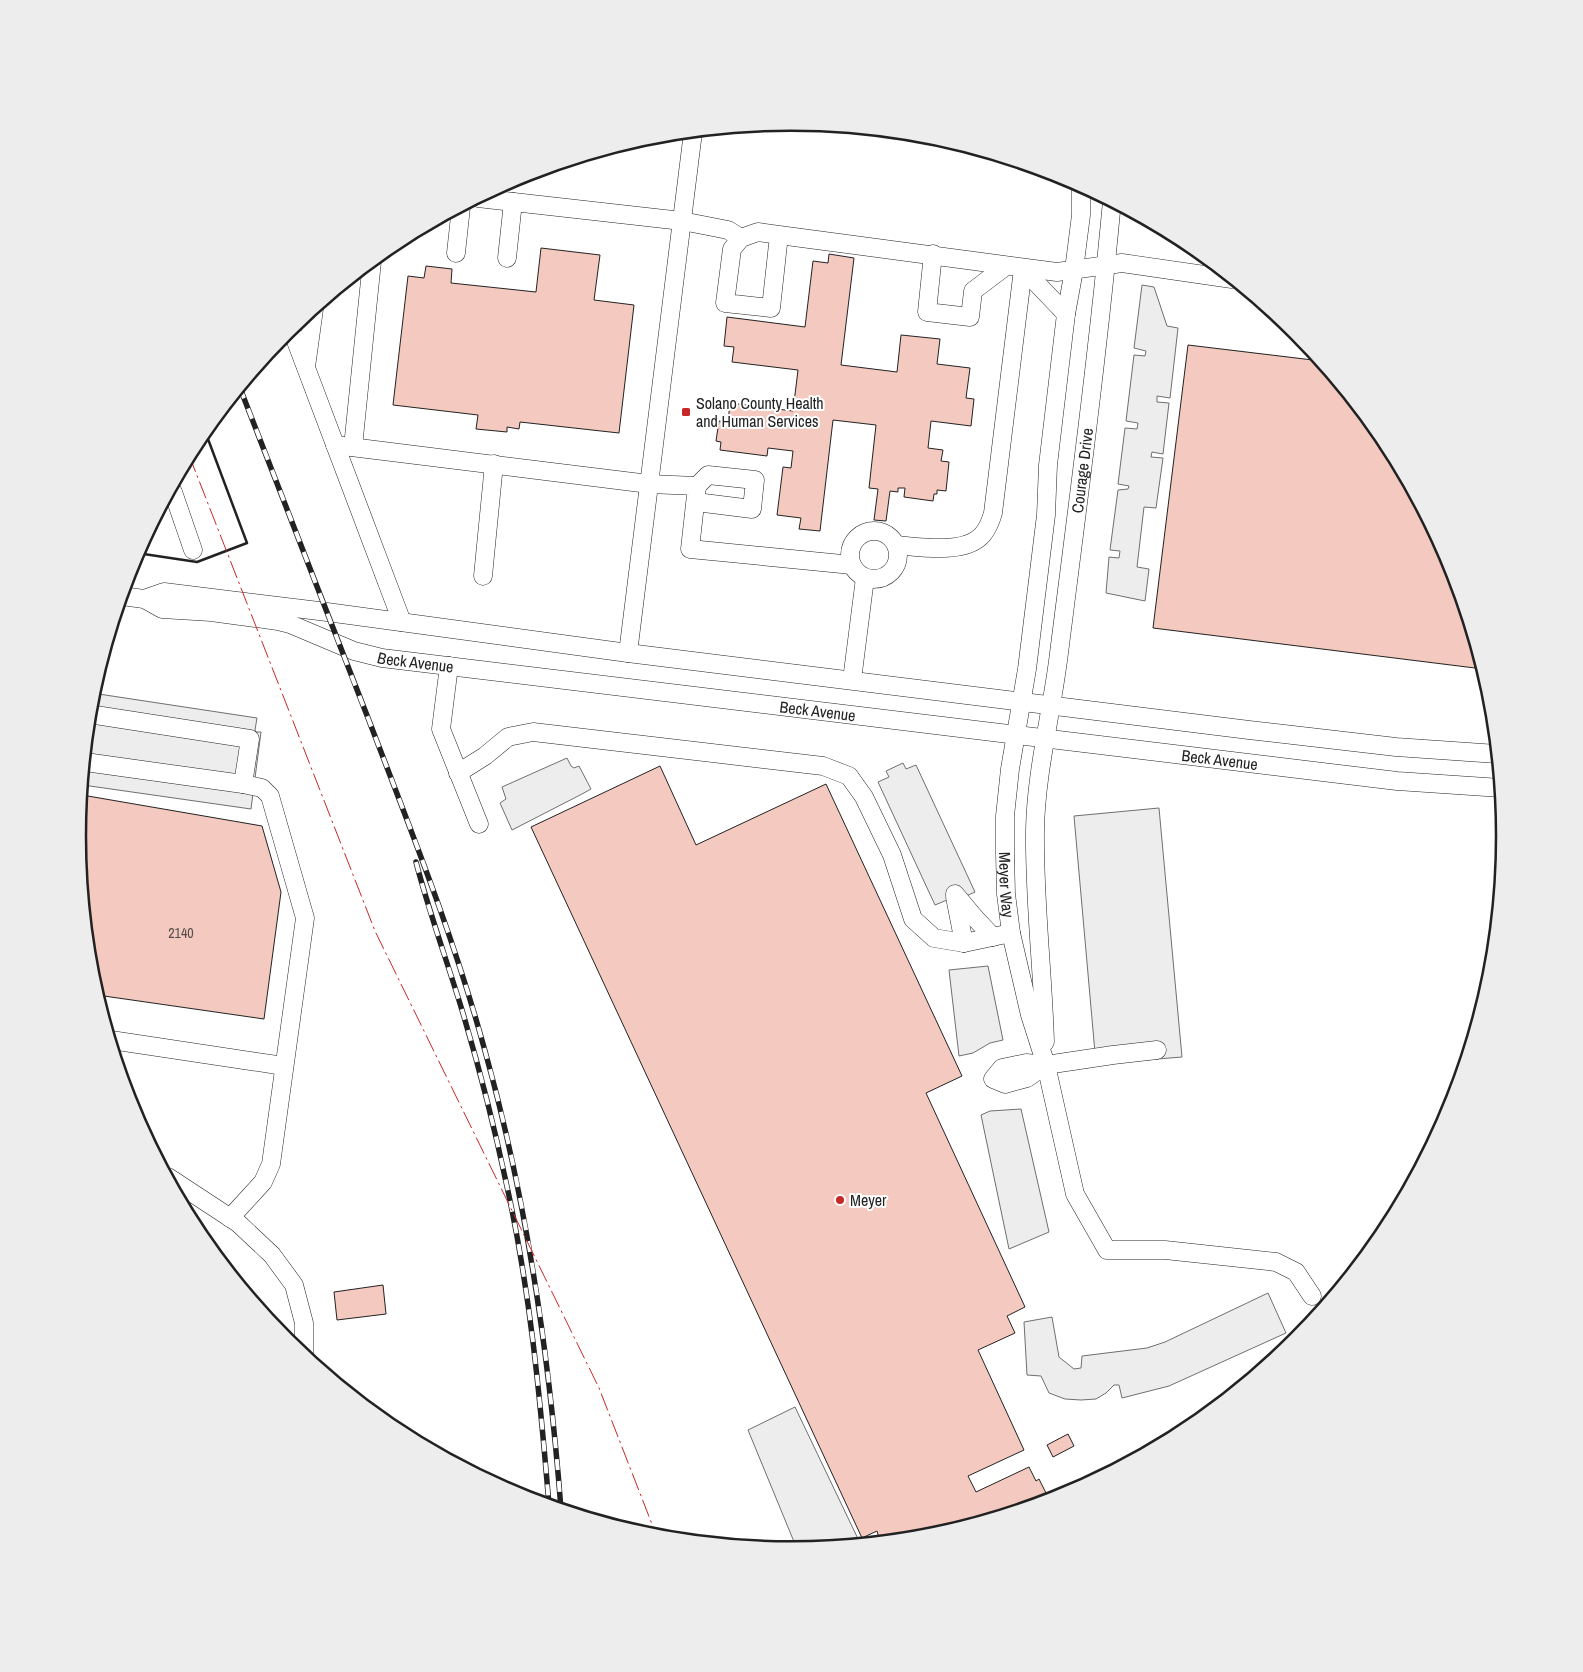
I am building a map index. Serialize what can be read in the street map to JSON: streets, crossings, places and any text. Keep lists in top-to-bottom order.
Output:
{
  "streets": {
    "street": ["Courage Drive", "Beck Avenue", "Meyer Way"]
  },
  "crossings": [
    ["Courage Drive", "Beck Avenue"],
    ["Courage Drive", "Meyer Way"],
    ["Beck Avenue", "Meyer Way"]
  ],
  "places": {
    "transit": ["Solano County Health and Human Services"],
    "other": ["Meyer"]
  },
  "house_numbers": ["2140"]
}
